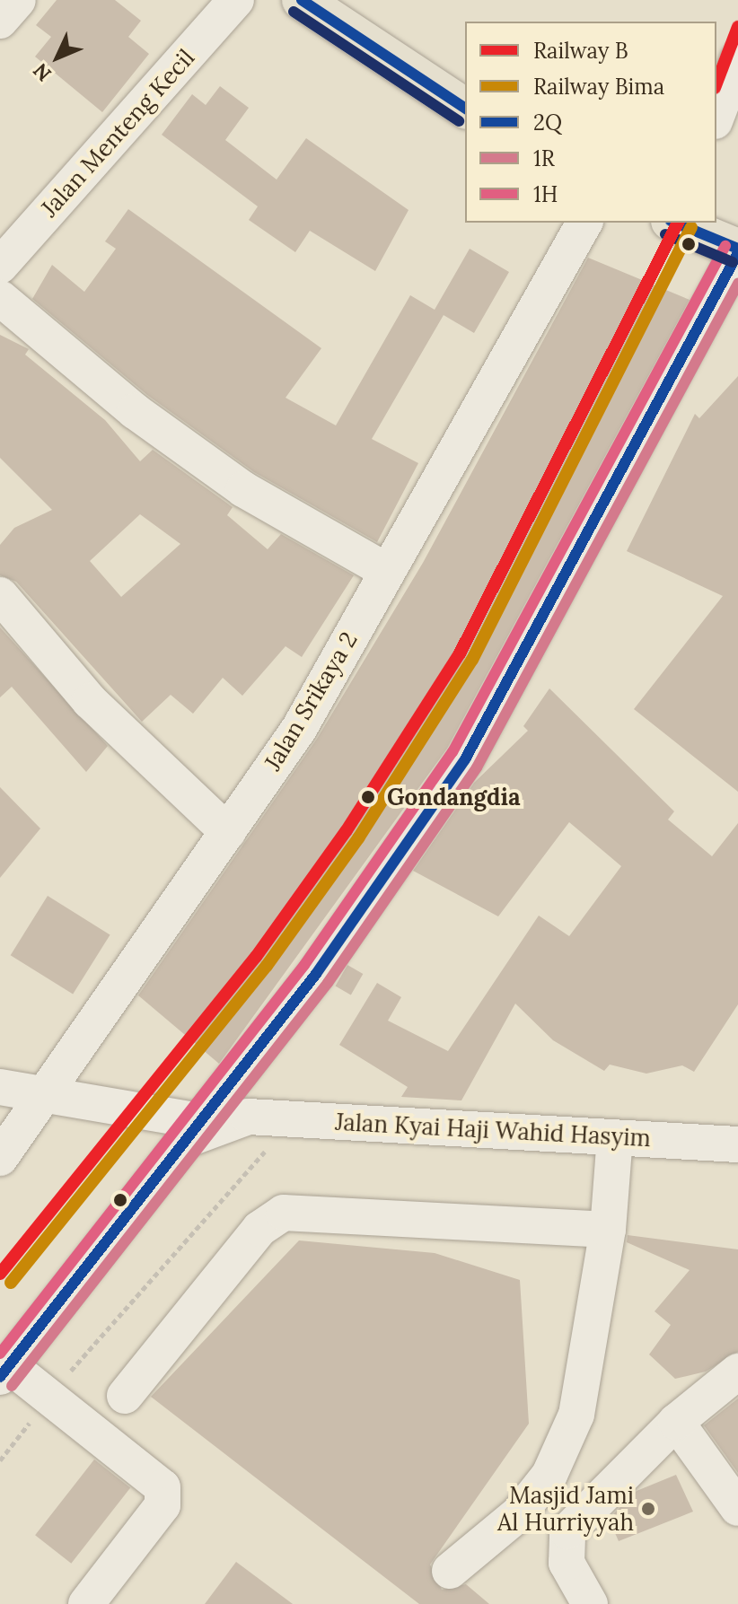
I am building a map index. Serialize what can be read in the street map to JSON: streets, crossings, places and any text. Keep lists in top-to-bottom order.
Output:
{
  "streets": {
    "street": ["Jalan Menteng Kecil", "Jalan Srikaya 2", "Jalan Kyai Haji Wahid Hasyim"]
  },
  "places": ["Gondangdia", "Masjid Jami Al Hurriyyah"],
  "lines": [
    "transit line 2Q",
    "rail line B",
    "rail line Bima",
    "transit line 1H",
    "transit line 1R"
  ],
  "legend": [
    "Railway B",
    "Railway Bima",
    "2Q",
    "1R",
    "1H"
  ],
  "north": "bottom left"
}
